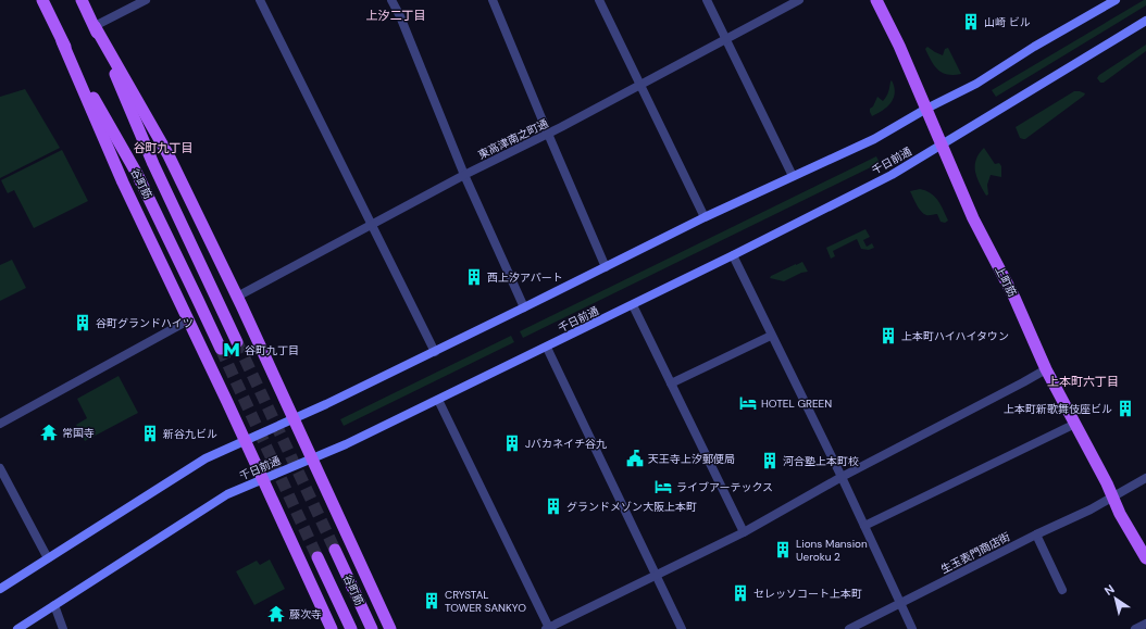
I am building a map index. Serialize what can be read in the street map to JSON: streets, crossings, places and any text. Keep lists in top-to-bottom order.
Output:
{
  "streets": {
    "main road": ["千日前通", "谷町筋", "上町筋"],
    "street": ["東高津南之町通", "生玉表門商店街"]
  },
  "crossings": [
    ["千日前通", "上町筋"],
    ["上町筋", "生玉表門商店街"]
  ],
  "districts": ["上汐二丁目", "谷町九丁目", "上本町六丁目"],
  "places": {
    "building": [
      "山崎 ビル",
      "西上汐アパート",
      "谷町グランドハイツ",
      "上本町ハイハイタウン",
      "上本町新歌舞伎座ビル",
      "新谷九ビル",
      "Jバカネイチ谷九",
      "河合塾上本町校",
      "グランドメゾン大阪上本町",
      "Lions Mansion Ueroku 2",
      "セレッソコート上本町",
      "CRYSTAL TOWER SANKYO"
    ],
    "metro station": ["谷町九丁目"],
    "hotel": ["HOTEL GREEN", "ライブアーテックス"],
    "temple": ["常国寺", "藤次寺"],
    "public building": ["天王寺上汐郵便局"]
  },
  "north": "top left"
}
